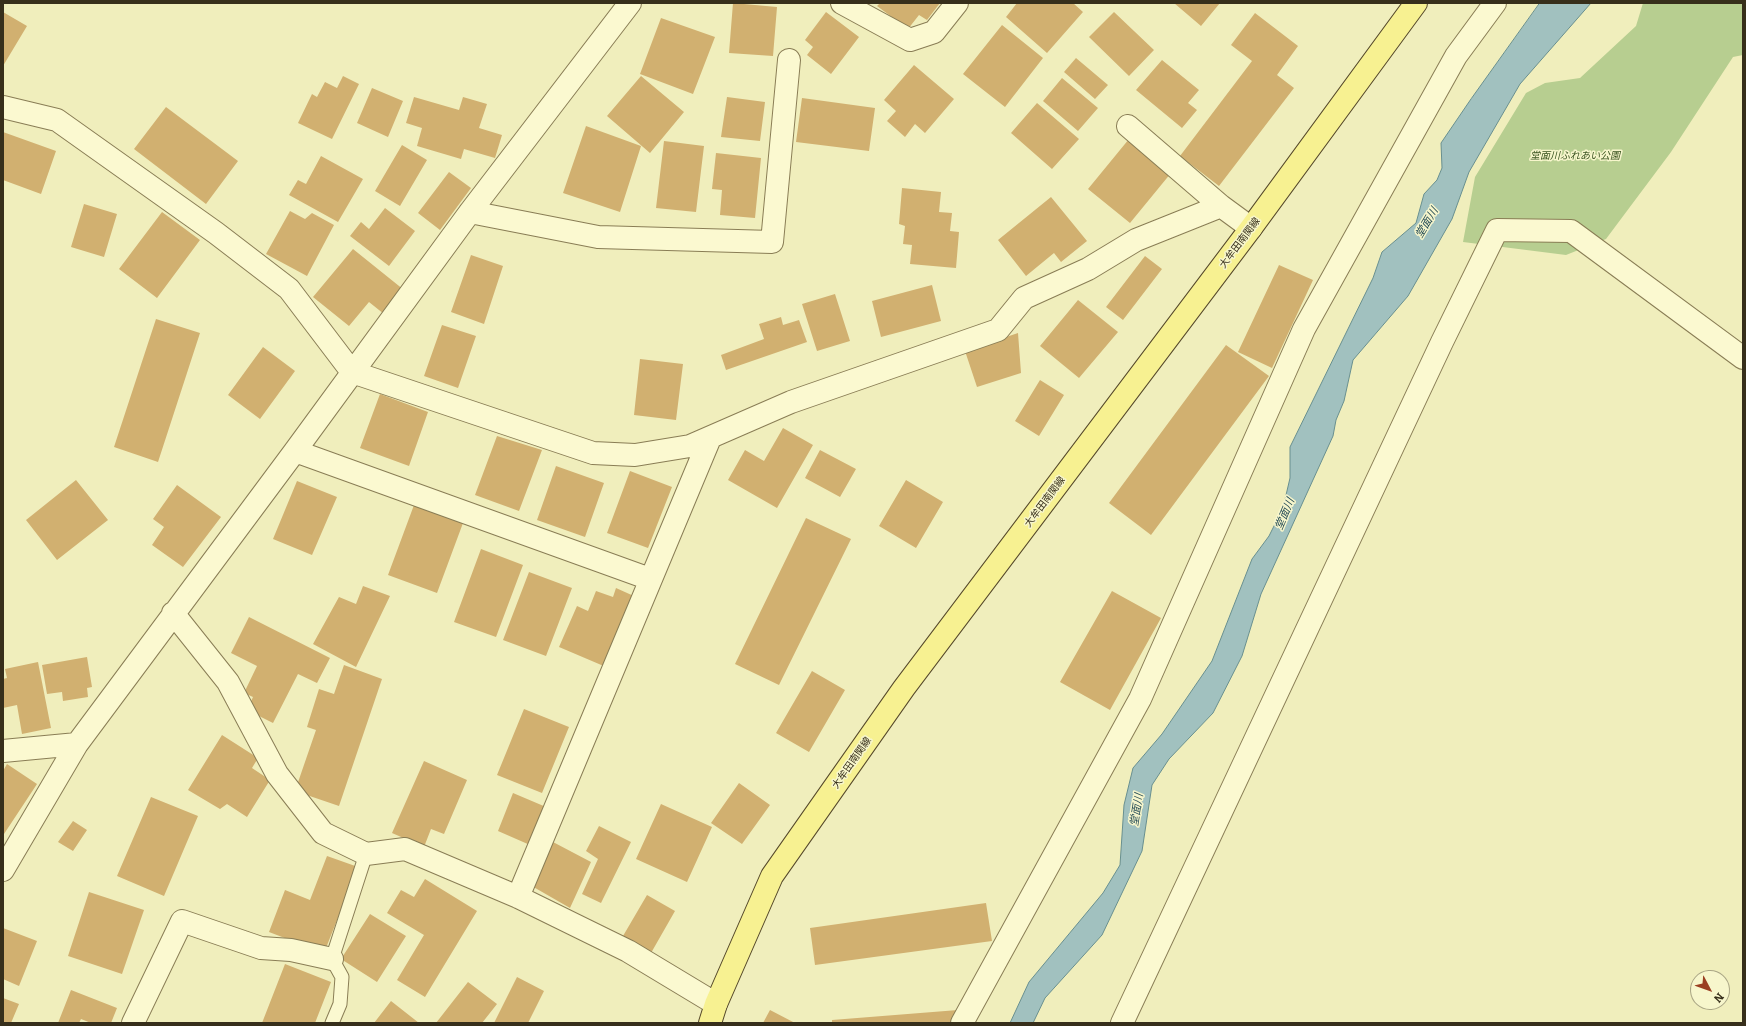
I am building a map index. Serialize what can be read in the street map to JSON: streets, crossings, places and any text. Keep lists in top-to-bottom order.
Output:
{
  "streets": {
    "main road": ["大牟田南関線"]
  },
  "water": ["堂面川"],
  "parks": ["堂面川ふれあい公園"],
  "north": "bottom right"
}
